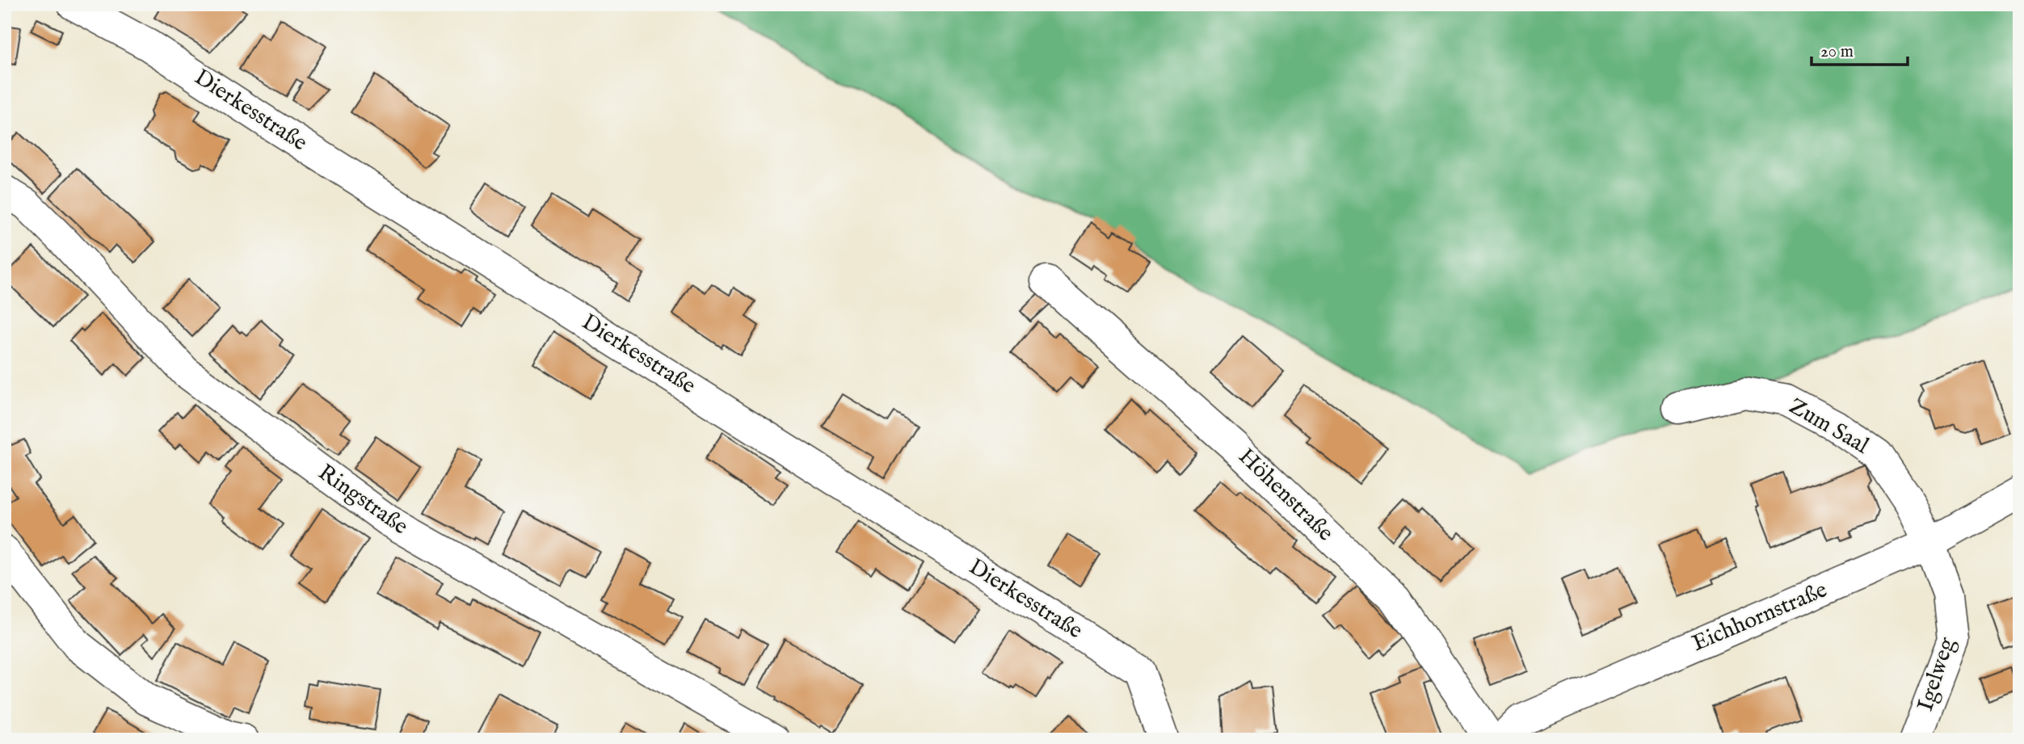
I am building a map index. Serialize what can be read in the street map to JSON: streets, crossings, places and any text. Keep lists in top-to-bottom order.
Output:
{
  "streets": {
    "street": [
      "Dierkesstraße",
      "Zum Saal",
      "Höhenstraße",
      "Ringstraße",
      "Eichhornstraße",
      "Igelweg"
    ]
  },
  "crossings": [
    ["Zum Saal", "Eichhornstraße"],
    ["Zum Saal", "Igelweg"],
    ["Eichhornstraße", "Igelweg"]
  ],
  "scale_bar": "20 m"
}
